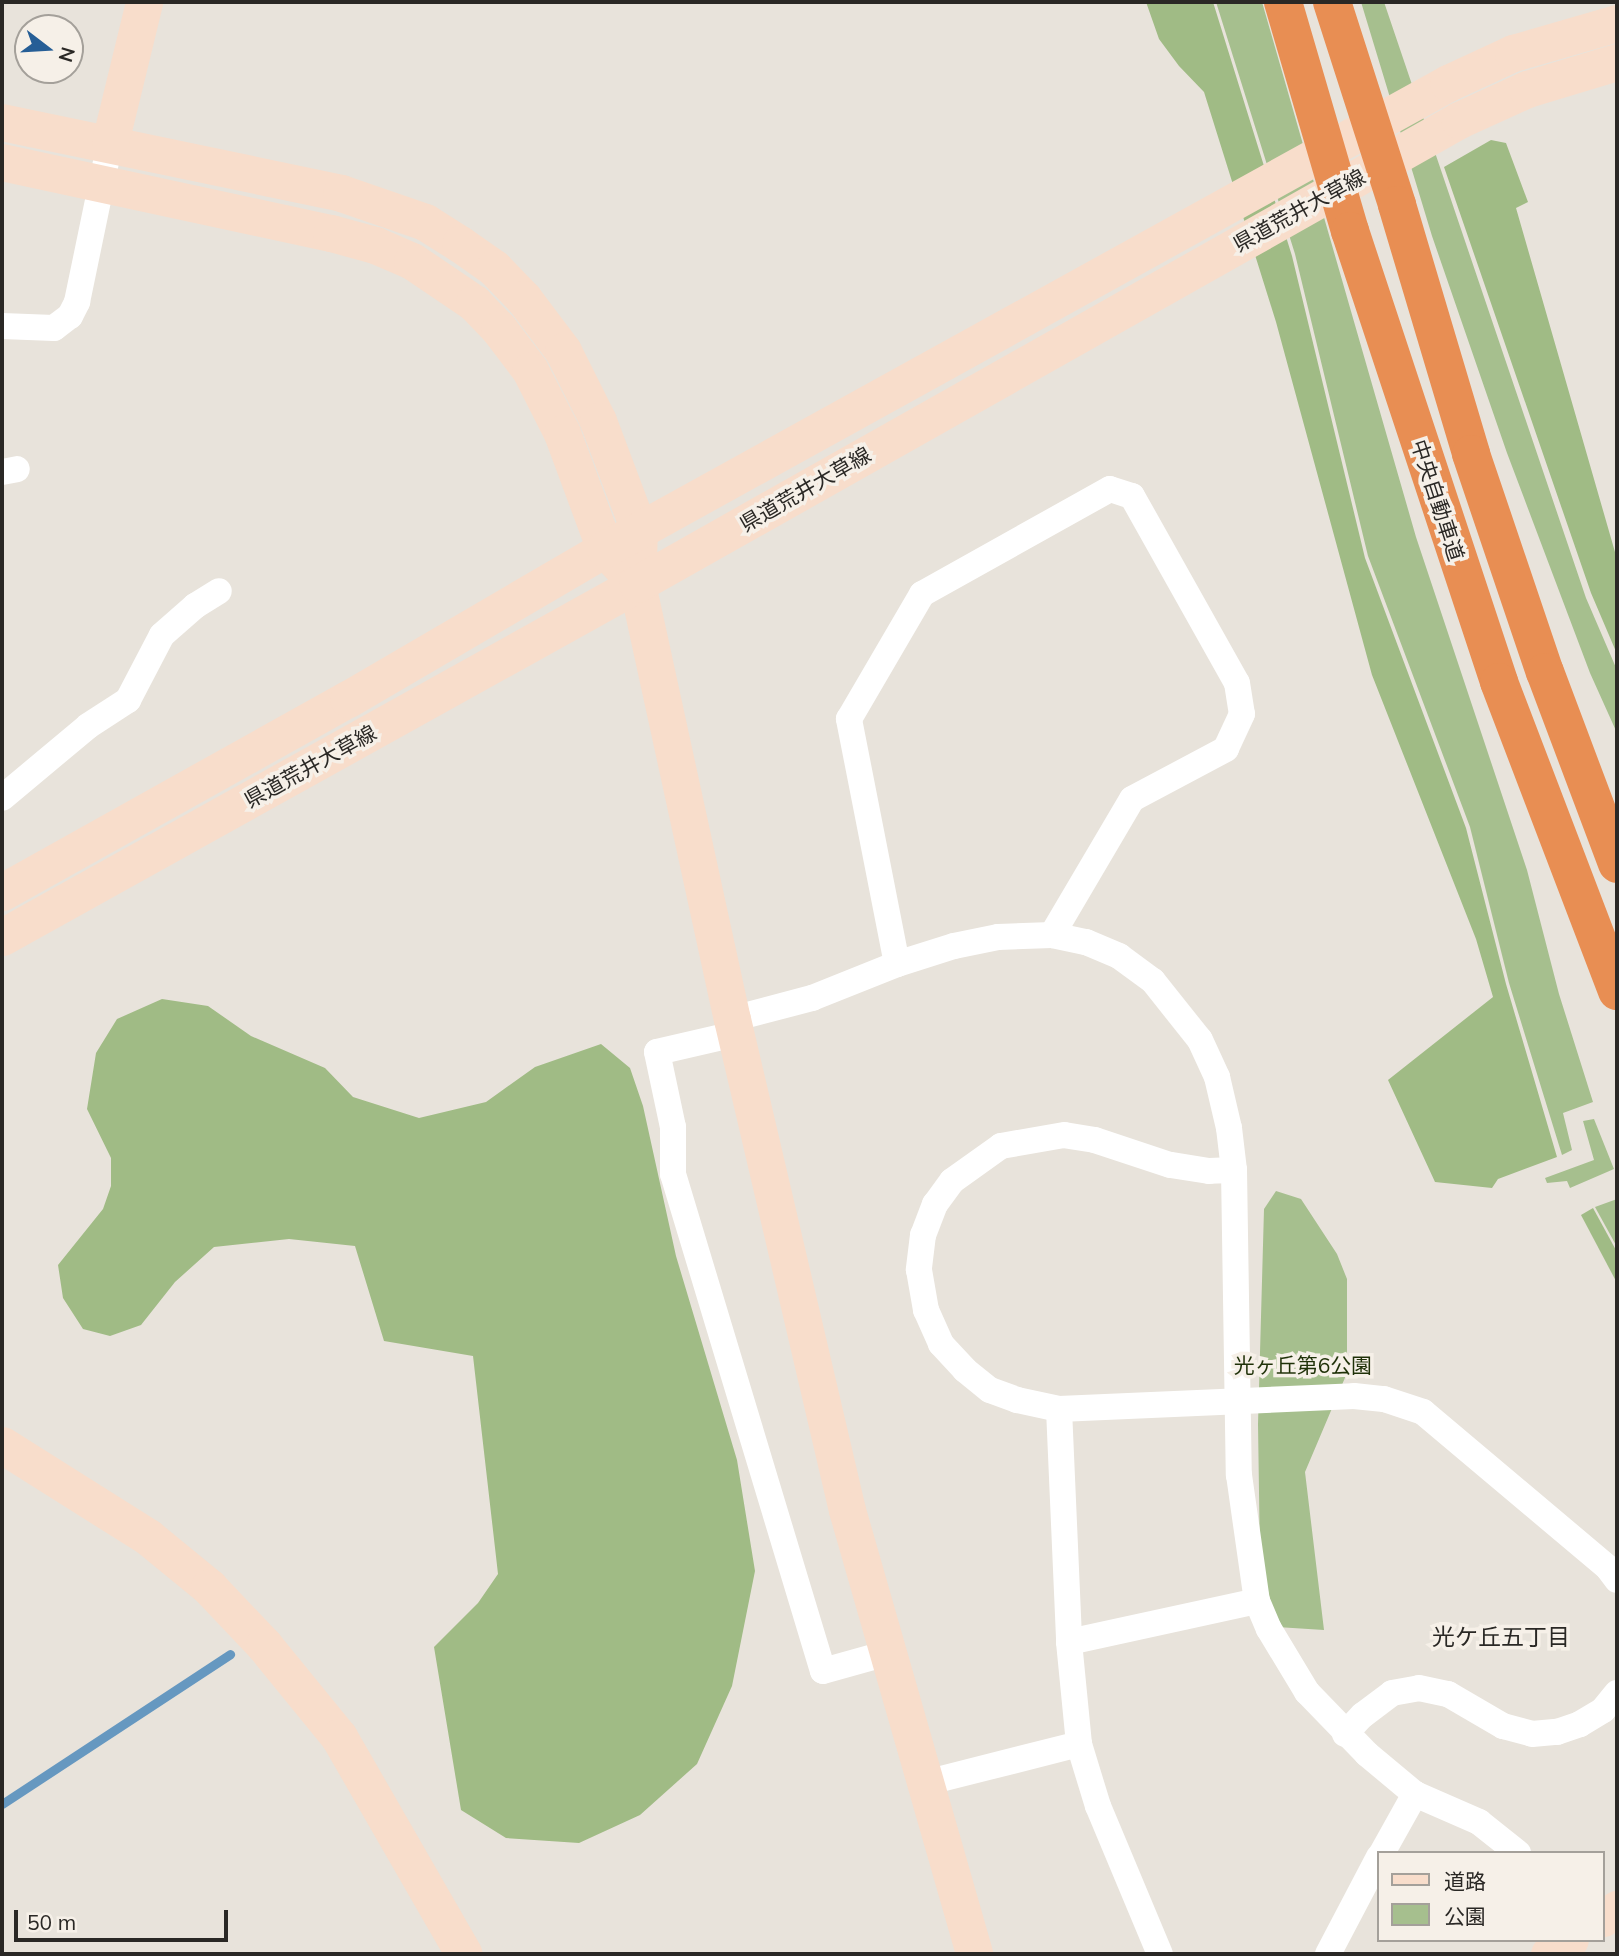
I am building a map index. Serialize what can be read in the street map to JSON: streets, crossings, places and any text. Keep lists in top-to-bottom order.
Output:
{
  "streets": {
    "highway": ["中央自動車道"],
    "street": ["県道荒井大草線"]
  },
  "districts": ["光ケ丘五丁目"],
  "parks": ["光ヶ丘第6公園"],
  "legend": ["道路", "公園"],
  "scale_bar": "50 m",
  "north": "right"
}
